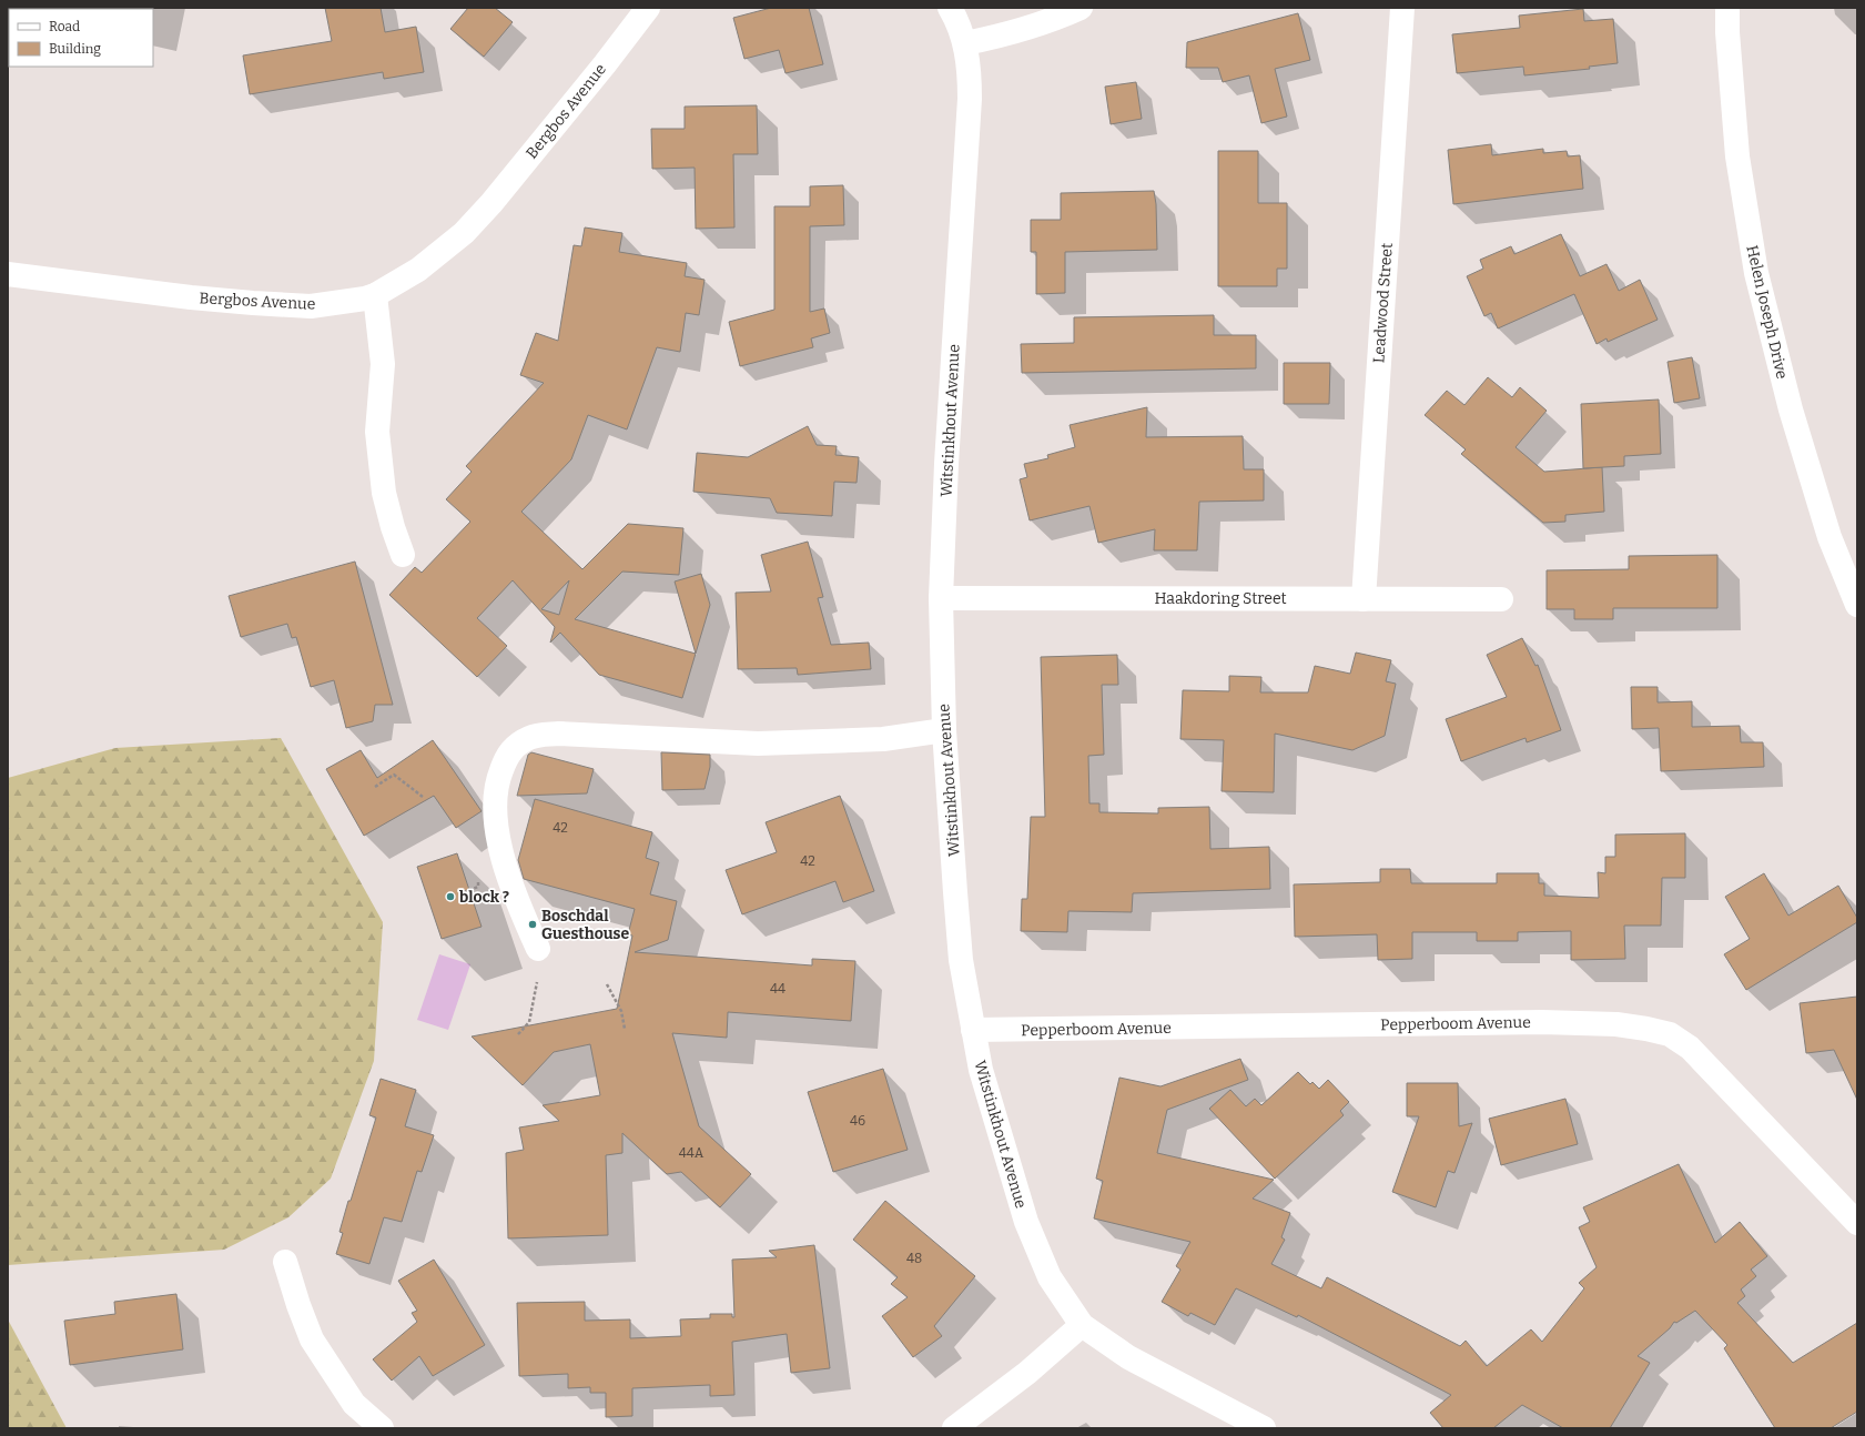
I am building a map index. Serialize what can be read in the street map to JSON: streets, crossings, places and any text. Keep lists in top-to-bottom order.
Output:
{
  "streets": {
    "street": [
      "Bergbos Avenue",
      "Leadwood Street",
      "Helen Joseph Drive",
      "Witstinkhout Avenue",
      "Haakdoring Street",
      "Pepperboom Avenue"
    ]
  },
  "crossings": [
    ["Leadwood Street", "Haakdoring Street"],
    ["Witstinkhout Avenue", "Haakdoring Street"],
    ["Witstinkhout Avenue", "Pepperboom Avenue"]
  ],
  "places": ["block ?", "Boschdal Guesthouse"],
  "house_numbers": [
    "42",
    "42",
    "44",
    "46",
    "44A",
    "48"
  ],
  "legend": ["Road", "Building"]
}
